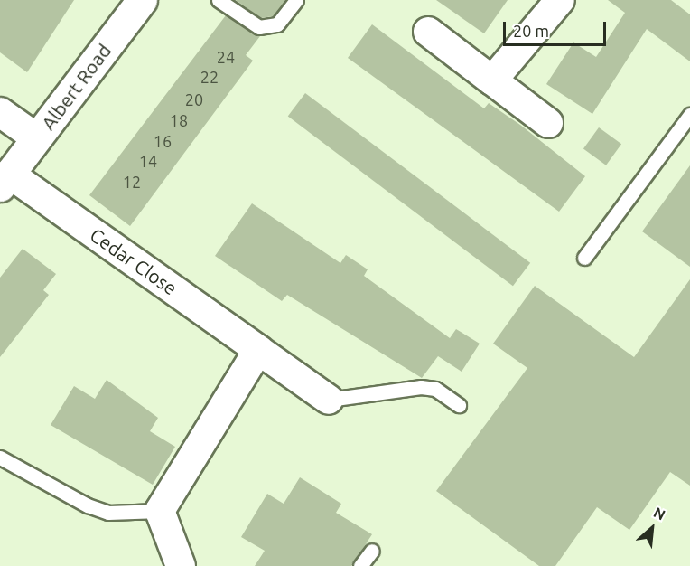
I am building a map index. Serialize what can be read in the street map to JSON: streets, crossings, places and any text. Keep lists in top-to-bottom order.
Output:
{
  "streets": {
    "street": ["Albert Road", "Cedar Close"]
  },
  "crossings": [
    ["Albert Road", "Cedar Close"]
  ],
  "house_numbers": [
    "24",
    "22",
    "20",
    "18",
    "16",
    "14",
    "12"
  ],
  "scale_bar": "20 m",
  "north": "top right"
}
